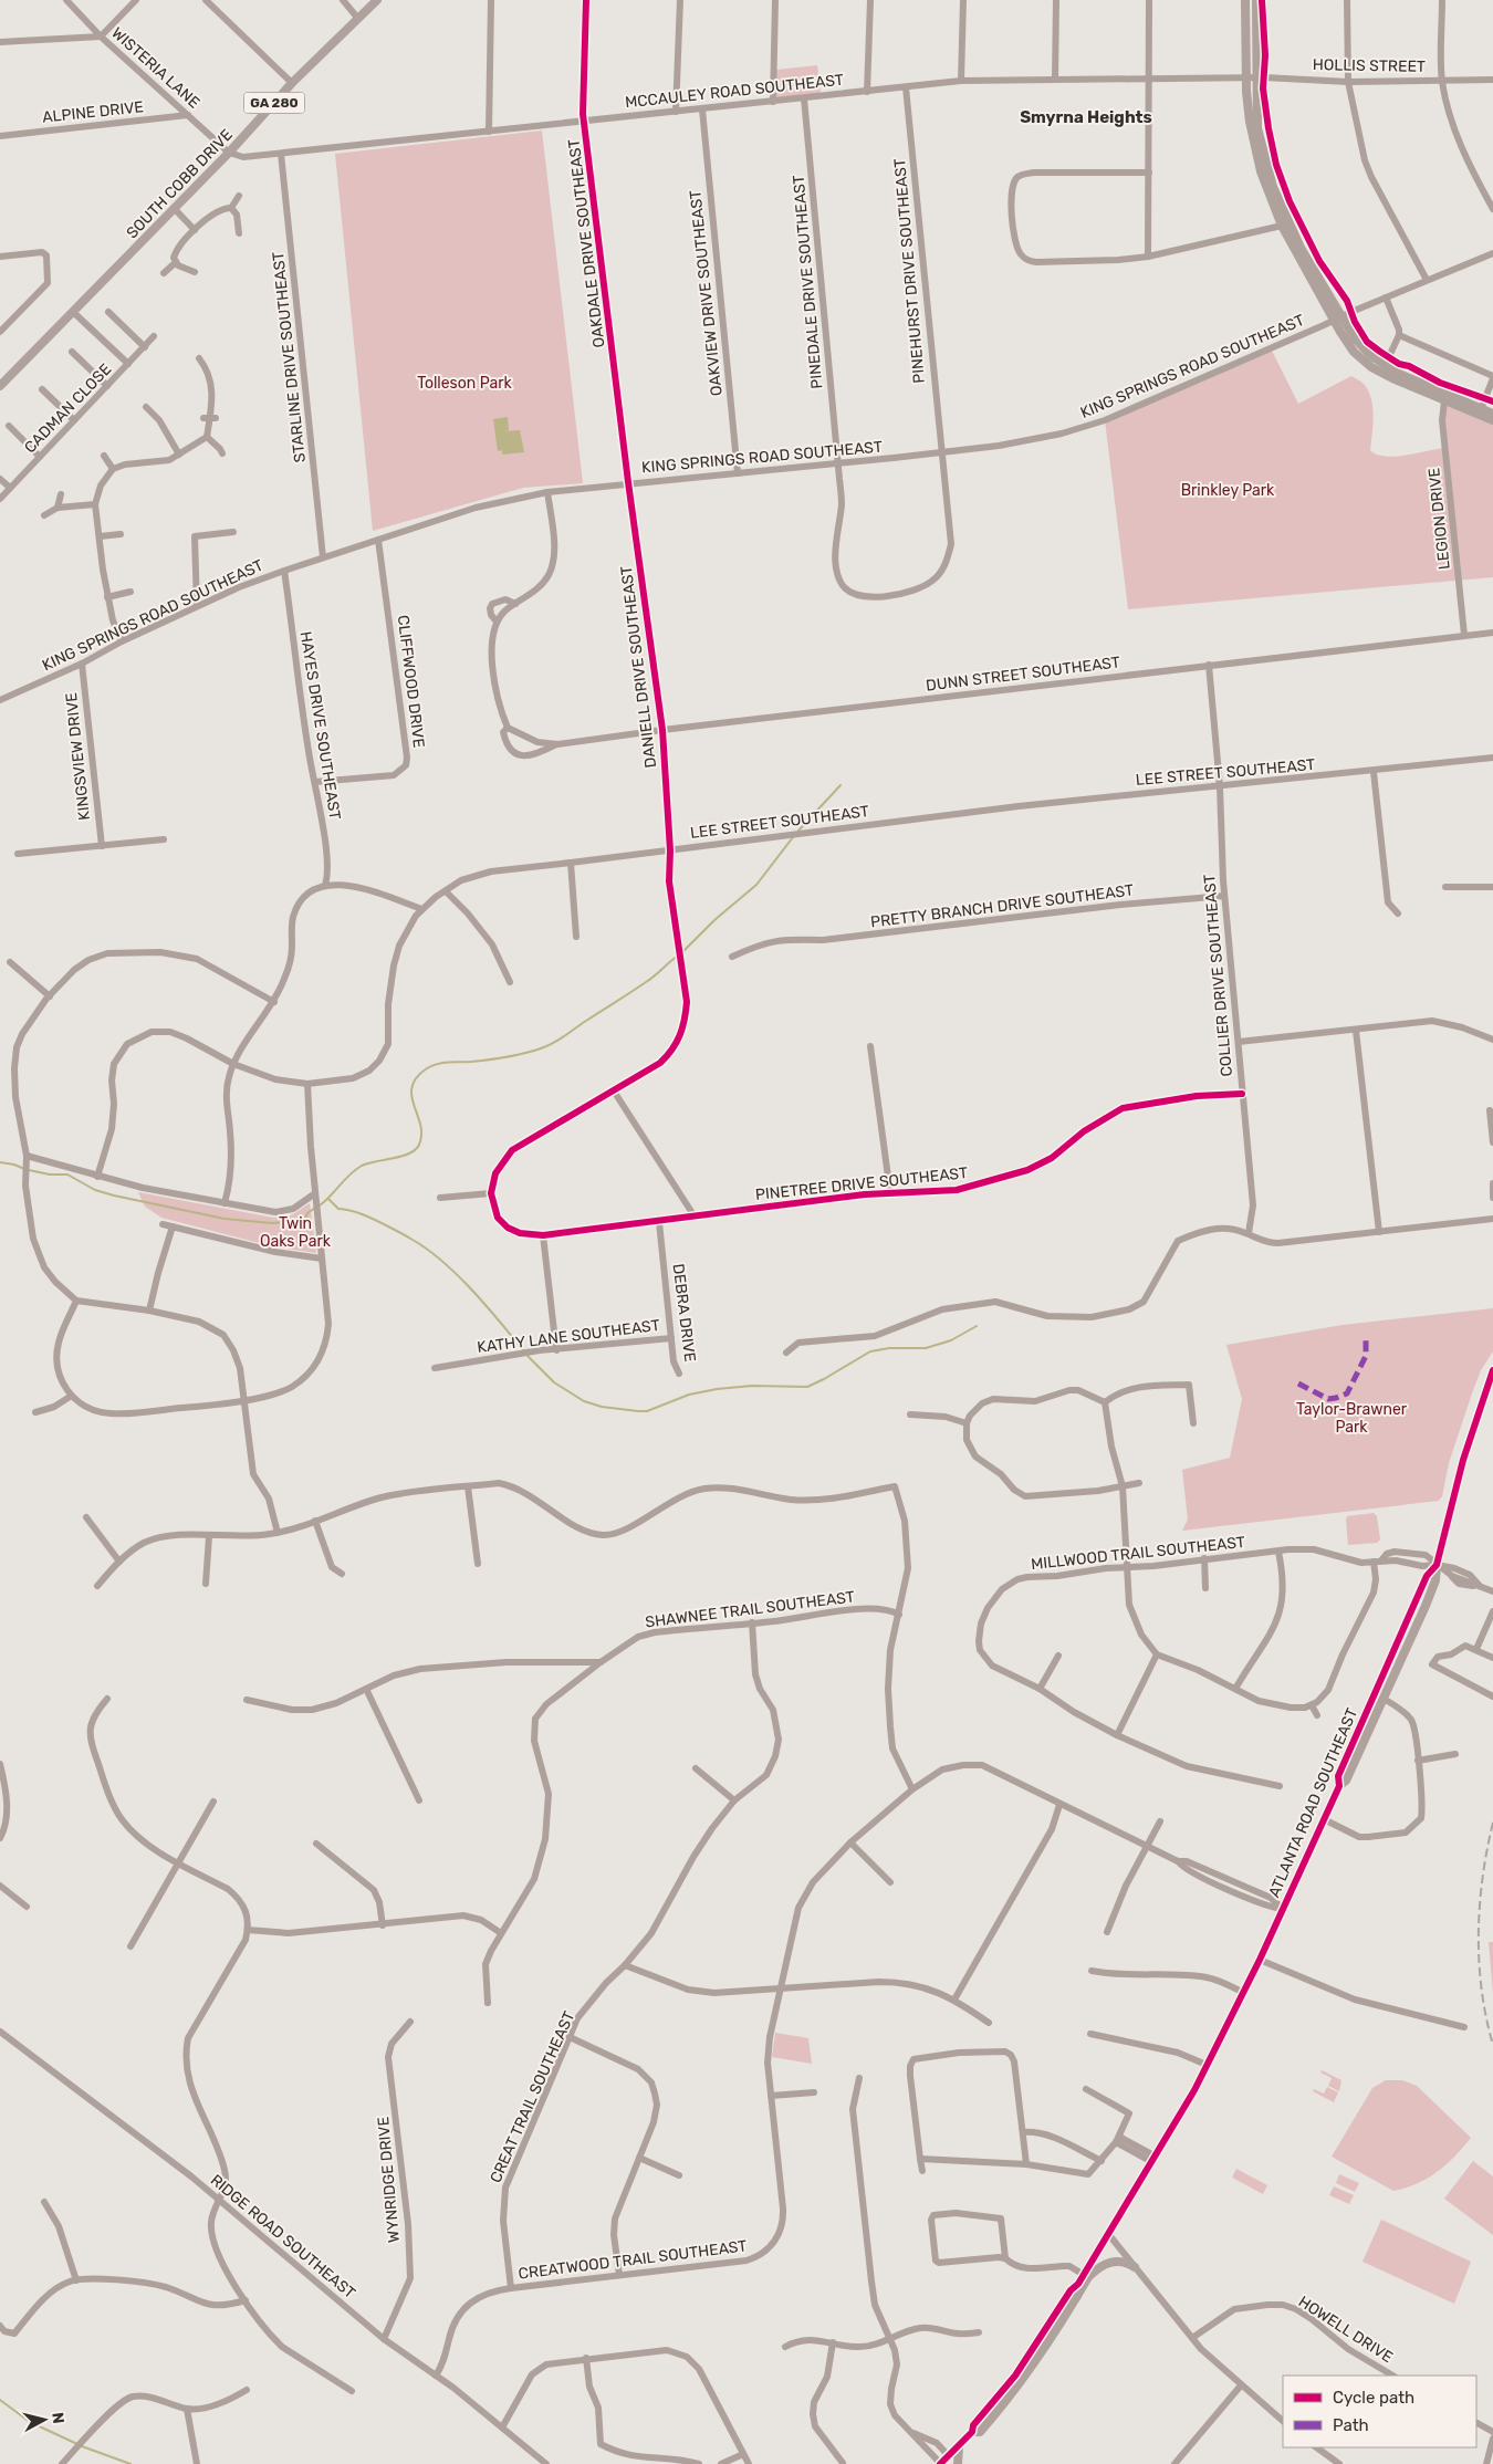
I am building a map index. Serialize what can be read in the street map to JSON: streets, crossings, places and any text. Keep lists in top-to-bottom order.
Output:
{
  "streets": {
    "main road": ["GA 280", "SOUTH COBB DRIVE", "ATLANTA ROAD SOUTHEAST"],
    "street": [
      "HOLLIS STREET",
      "WISTERIA LANE",
      "MCCAULEY ROAD SOUTHEAST",
      "ALPINE DRIVE",
      "OAKDALE DRIVE SOUTHEAST",
      "PINEHURST DRIVE SOUTHEAST",
      "PINEDALE DRIVE SOUTHEAST",
      "OAKVIEW DRIVE SOUTHEAST",
      "STARLINE DRIVE SOUTHEAST",
      "KING SPRINGS ROAD SOUTHEAST",
      "CADMAN CLOSE",
      "LEGION DRIVE",
      "DANIELL DRIVE SOUTHEAST",
      "DUNN STREET SOUTHEAST",
      "CLIFFWOOD DRIVE",
      "HAYES DRIVE SOUTHEAST",
      "KINGSVIEW DRIVE",
      "LEE STREET SOUTHEAST",
      "PRETTY BRANCH DRIVE SOUTHEAST",
      "COLLIER DRIVE SOUTHEAST",
      "PINETREE DRIVE SOUTHEAST",
      "DEBRA DRIVE",
      "KATHY LANE SOUTHEAST",
      "MILLWOOD TRAIL SOUTHEAST",
      "SHAWNEE TRAIL SOUTHEAST",
      "CREAT TRAIL SOUTHEAST",
      "WYNRIDGE DRIVE",
      "RIDGE ROAD SOUTHEAST",
      "CREATWOOD TRAIL SOUTHEAST",
      "HOWELL DRIVE"
    ]
  },
  "crossings": [
    ["HOLLIS STREET", "MCCAULEY ROAD SOUTHEAST"],
    ["WISTERIA LANE", "MCCAULEY ROAD SOUTHEAST"],
    ["WISTERIA LANE", "ALPINE DRIVE"],
    ["WISTERIA LANE", "SOUTH COBB DRIVE"],
    ["MCCAULEY ROAD SOUTHEAST", "SOUTH COBB DRIVE"],
    ["MCCAULEY ROAD SOUTHEAST", "OAKDALE DRIVE SOUTHEAST"],
    ["MCCAULEY ROAD SOUTHEAST", "PINEHURST DRIVE SOUTHEAST"],
    ["MCCAULEY ROAD SOUTHEAST", "PINEDALE DRIVE SOUTHEAST"],
    ["MCCAULEY ROAD SOUTHEAST", "OAKVIEW DRIVE SOUTHEAST"],
    ["MCCAULEY ROAD SOUTHEAST", "STARLINE DRIVE SOUTHEAST"],
    ["OAKDALE DRIVE SOUTHEAST", "KING SPRINGS ROAD SOUTHEAST"],
    ["OAKDALE DRIVE SOUTHEAST", "DANIELL DRIVE SOUTHEAST"],
    ["PINEHURST DRIVE SOUTHEAST", "PINEDALE DRIVE SOUTHEAST"],
    ["PINEHURST DRIVE SOUTHEAST", "KING SPRINGS ROAD SOUTHEAST"],
    ["PINEDALE DRIVE SOUTHEAST", "KING SPRINGS ROAD SOUTHEAST"],
    ["OAKVIEW DRIVE SOUTHEAST", "KING SPRINGS ROAD SOUTHEAST"],
    ["STARLINE DRIVE SOUTHEAST", "KING SPRINGS ROAD SOUTHEAST"],
    ["KING SPRINGS ROAD SOUTHEAST", "DANIELL DRIVE SOUTHEAST"],
    ["KING SPRINGS ROAD SOUTHEAST", "DUNN STREET SOUTHEAST"],
    ["KING SPRINGS ROAD SOUTHEAST", "CLIFFWOOD DRIVE"],
    ["KING SPRINGS ROAD SOUTHEAST", "HAYES DRIVE SOUTHEAST"],
    ["KING SPRINGS ROAD SOUTHEAST", "KINGSVIEW DRIVE"],
    ["LEGION DRIVE", "DUNN STREET SOUTHEAST"],
    ["DANIELL DRIVE SOUTHEAST", "DUNN STREET SOUTHEAST"],
    ["DANIELL DRIVE SOUTHEAST", "LEE STREET SOUTHEAST"],
    ["DANIELL DRIVE SOUTHEAST", "PINETREE DRIVE SOUTHEAST"],
    ["DUNN STREET SOUTHEAST", "COLLIER DRIVE SOUTHEAST"],
    ["CLIFFWOOD DRIVE", "HAYES DRIVE SOUTHEAST"],
    ["LEE STREET SOUTHEAST", "COLLIER DRIVE SOUTHEAST"],
    ["PRETTY BRANCH DRIVE SOUTHEAST", "COLLIER DRIVE SOUTHEAST"],
    ["COLLIER DRIVE SOUTHEAST", "PINETREE DRIVE SOUTHEAST"],
    ["PINETREE DRIVE SOUTHEAST", "DEBRA DRIVE"],
    ["DEBRA DRIVE", "KATHY LANE SOUTHEAST"],
    ["MILLWOOD TRAIL SOUTHEAST", "ATLANTA ROAD SOUTHEAST"],
    ["SHAWNEE TRAIL SOUTHEAST", "CREAT TRAIL SOUTHEAST"],
    ["ATLANTA ROAD SOUTHEAST", "CREATWOOD TRAIL SOUTHEAST"],
    ["CREAT TRAIL SOUTHEAST", "CREATWOOD TRAIL SOUTHEAST"],
    ["WYNRIDGE DRIVE", "RIDGE ROAD SOUTHEAST"],
    ["RIDGE ROAD SOUTHEAST", "CREATWOOD TRAIL SOUTHEAST"]
  ],
  "districts": ["Smyrna Heights"],
  "parks": [
    "Tolleson Park",
    "Brinkley Park",
    "Twin Oaks Park",
    "Taylor-Brawner Park"
  ],
  "legend": ["Cycle path", "Path"],
  "north": "right"
}
